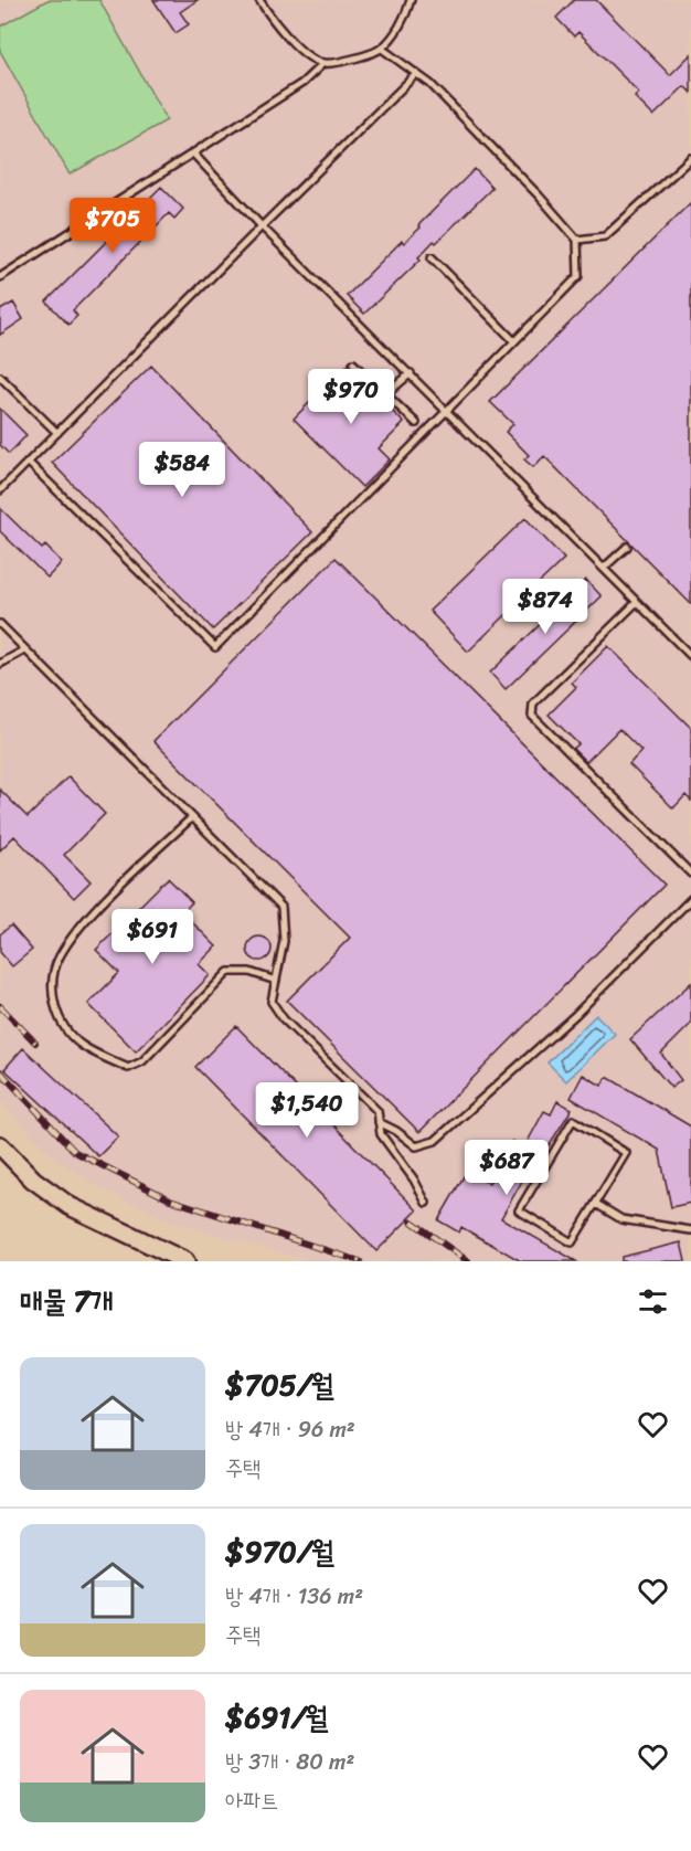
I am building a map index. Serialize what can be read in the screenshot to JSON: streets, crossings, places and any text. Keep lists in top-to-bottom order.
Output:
{
  "page": {
    "price": [
      "$705",
      "$970",
      "$584",
      "$874",
      "$691",
      "$1,540",
      "$687"
    ],
    "heading": "매물 7개",
    "list": [
      {
        "name": "$705/월",
        "note": "방 4개 · 96 m² · 주택"
      },
      {
        "name": "$970/월",
        "note": "방 4개 · 136 m² · 주택"
      },
      {
        "name": "$691/월",
        "note": "방 3개 · 80 m² · 아파트"
      }
    ]
  }
}
